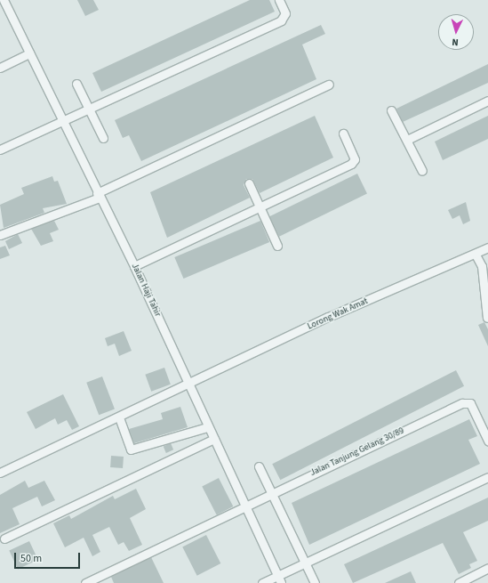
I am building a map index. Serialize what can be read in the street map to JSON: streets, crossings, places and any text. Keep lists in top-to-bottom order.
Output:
{
  "streets": {
    "street": ["Jalan Haji Tahir", "Lorong Wak Amat", "Jalan Tanjung Gelang 30/89"]
  },
  "crossings": [
    ["Jalan Haji Tahir", "Lorong Wak Amat"],
    ["Jalan Haji Tahir", "Jalan Tanjung Gelang 30/89"]
  ],
  "scale_bar": "50 m",
  "north": "bottom"
}
